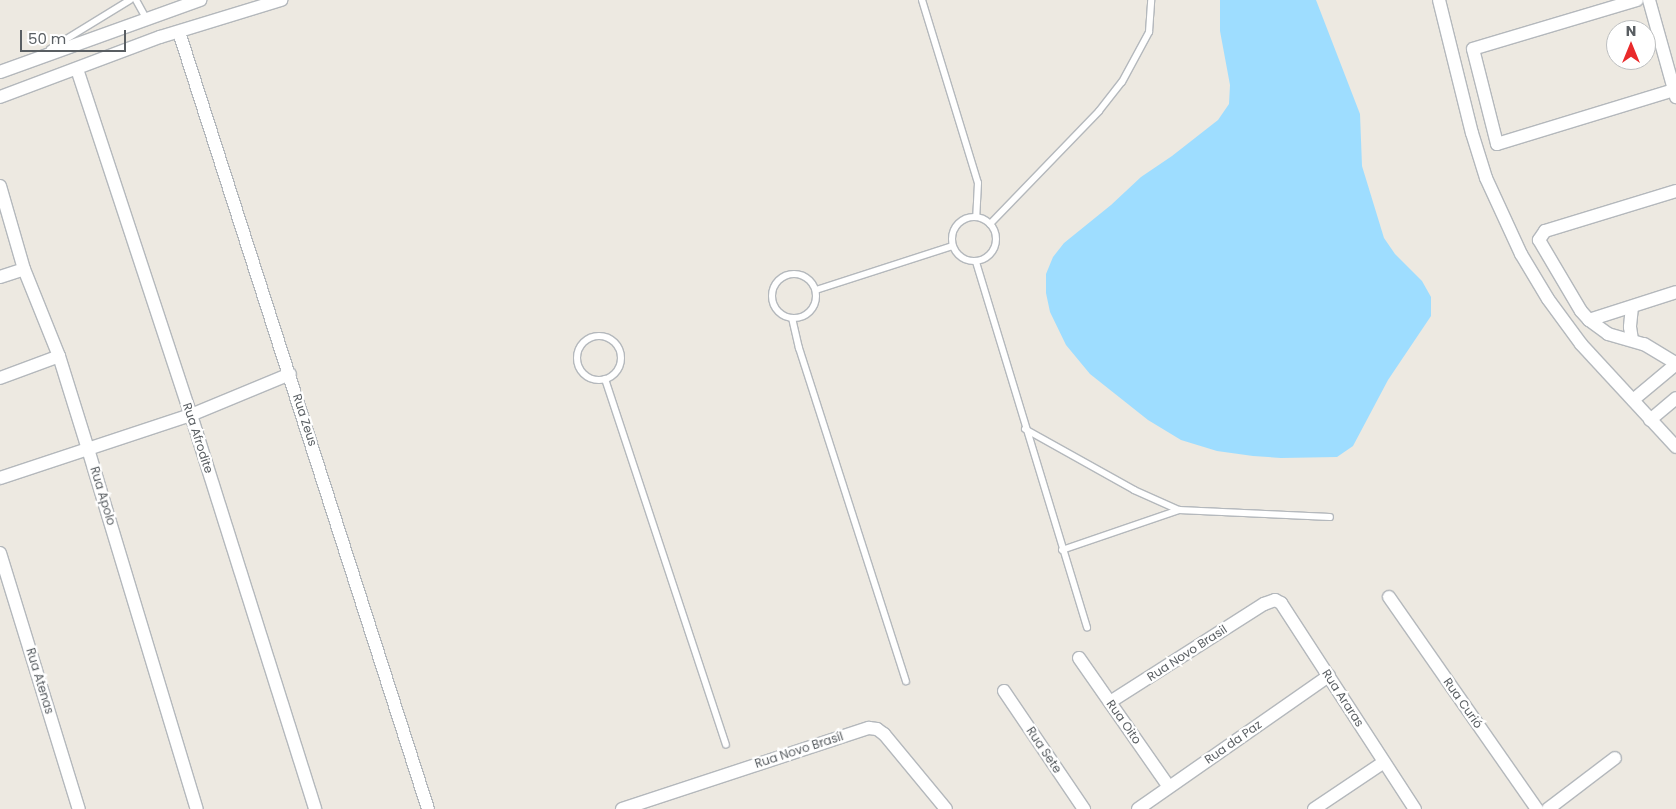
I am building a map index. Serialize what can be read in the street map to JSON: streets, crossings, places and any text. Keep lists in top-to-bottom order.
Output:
{
  "streets": {
    "street": [
      "Rua Zeus",
      "Rua Afrodite",
      "Rua Apolo",
      "Rua Novo Brasil",
      "Rua Atenas",
      "Rua Araras",
      "Rua Curió",
      "Rua Oito",
      "Rua da Paz",
      "Rua Novo Brasíl",
      "Rua Sete"
    ]
  },
  "crossings": [
    ["Rua Novo Brasil", "Rua Araras"],
    ["Rua Novo Brasil", "Rua Oito"],
    ["Rua Araras", "Rua da Paz"],
    ["Rua Oito", "Rua da Paz"]
  ],
  "scale_bar": "50 m",
  "north": "top"
}
